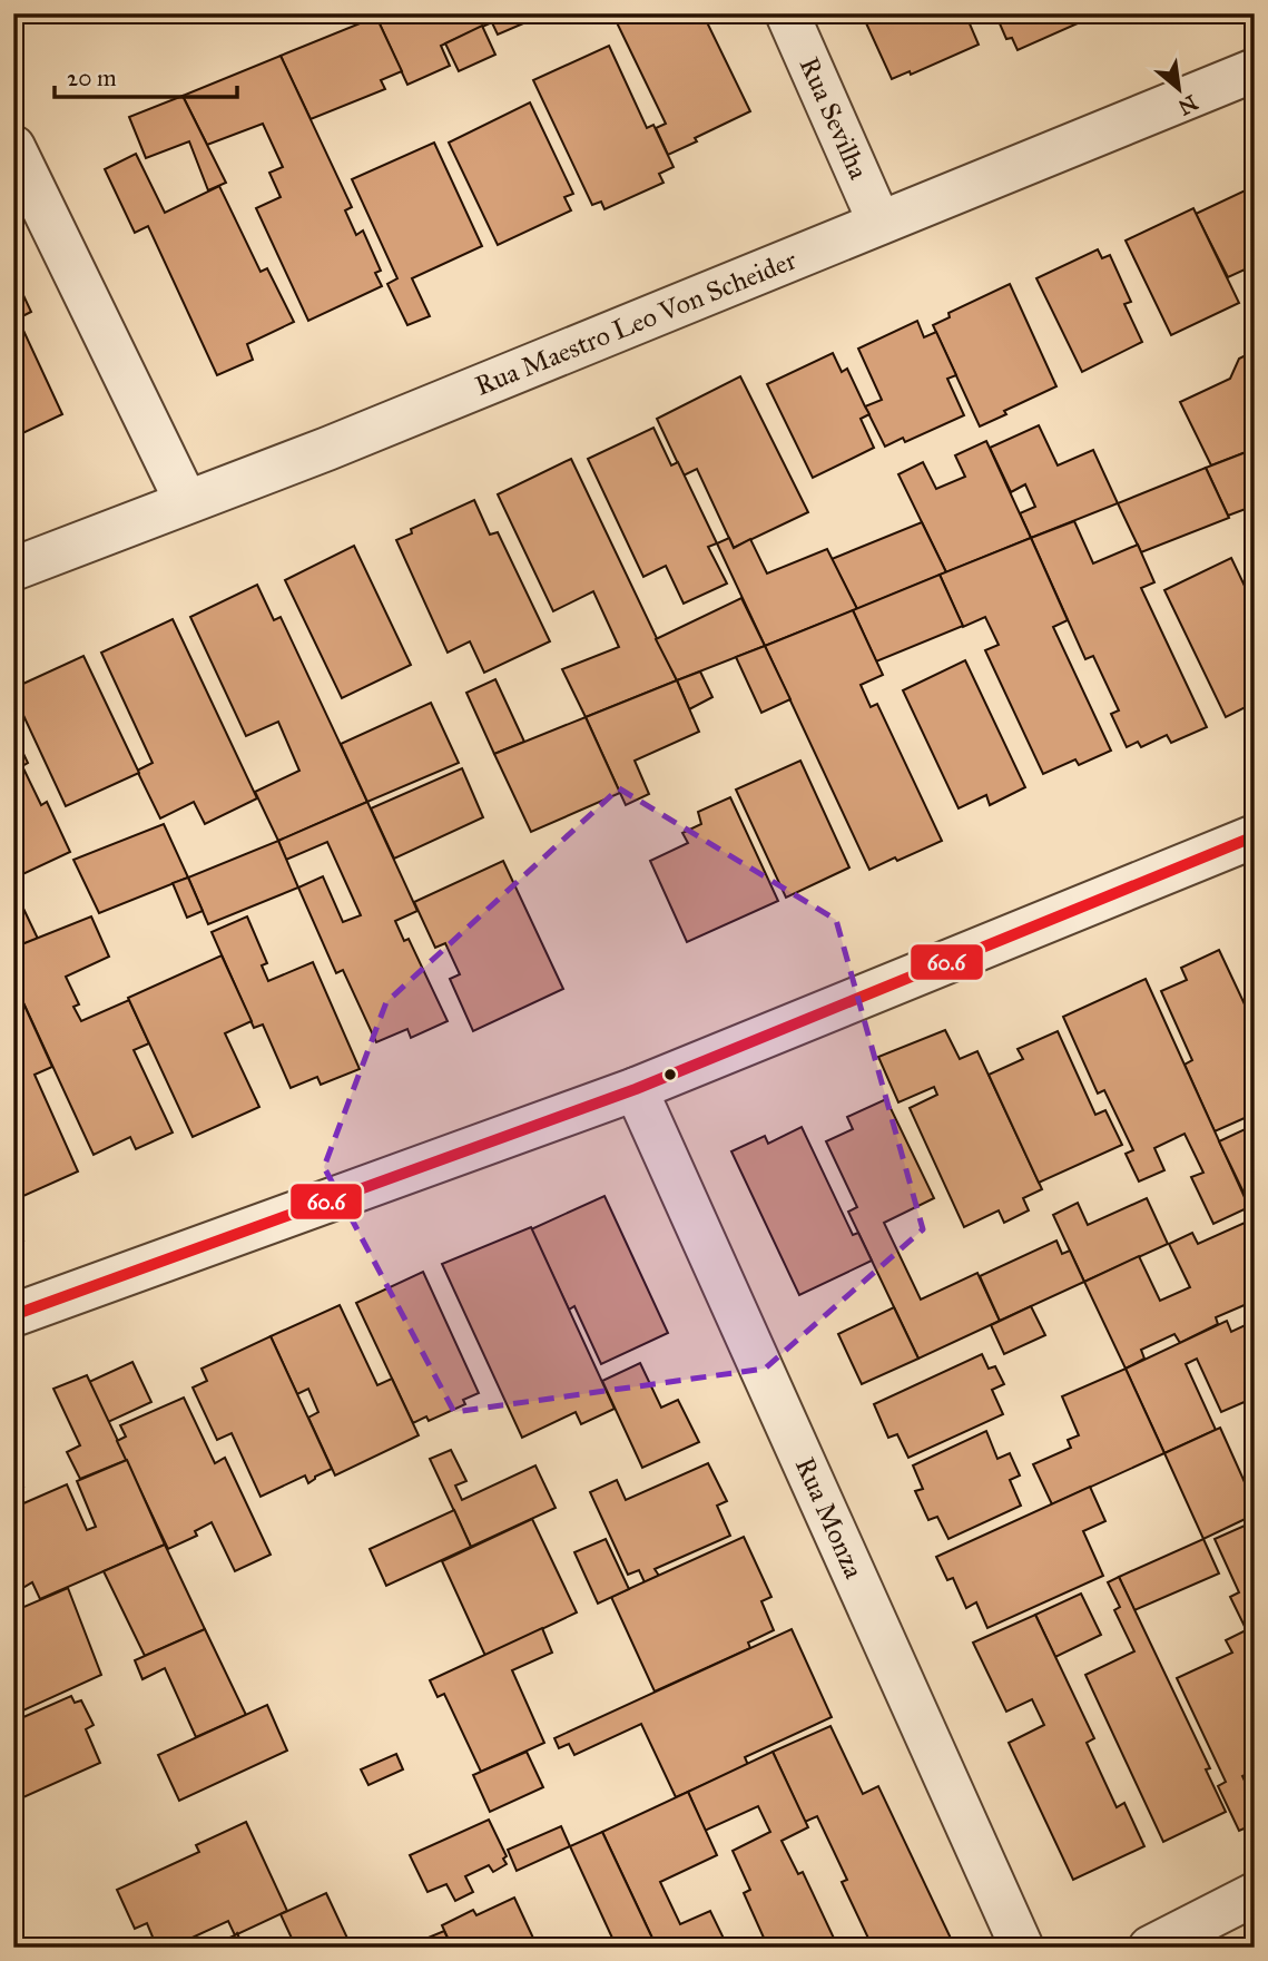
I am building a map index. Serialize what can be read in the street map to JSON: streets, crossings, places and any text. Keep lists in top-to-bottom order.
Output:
{
  "streets": {
    "street": ["Rua Sevilha", "Rua Maestro Leo Von Scheider", "Rua Monza"]
  },
  "crossings": [
    ["Rua Sevilha", "Rua Maestro Leo Von Scheider"]
  ],
  "lines": ["transit line 60.6"],
  "scale_bar": "20 m",
  "north": "bottom right"
}
